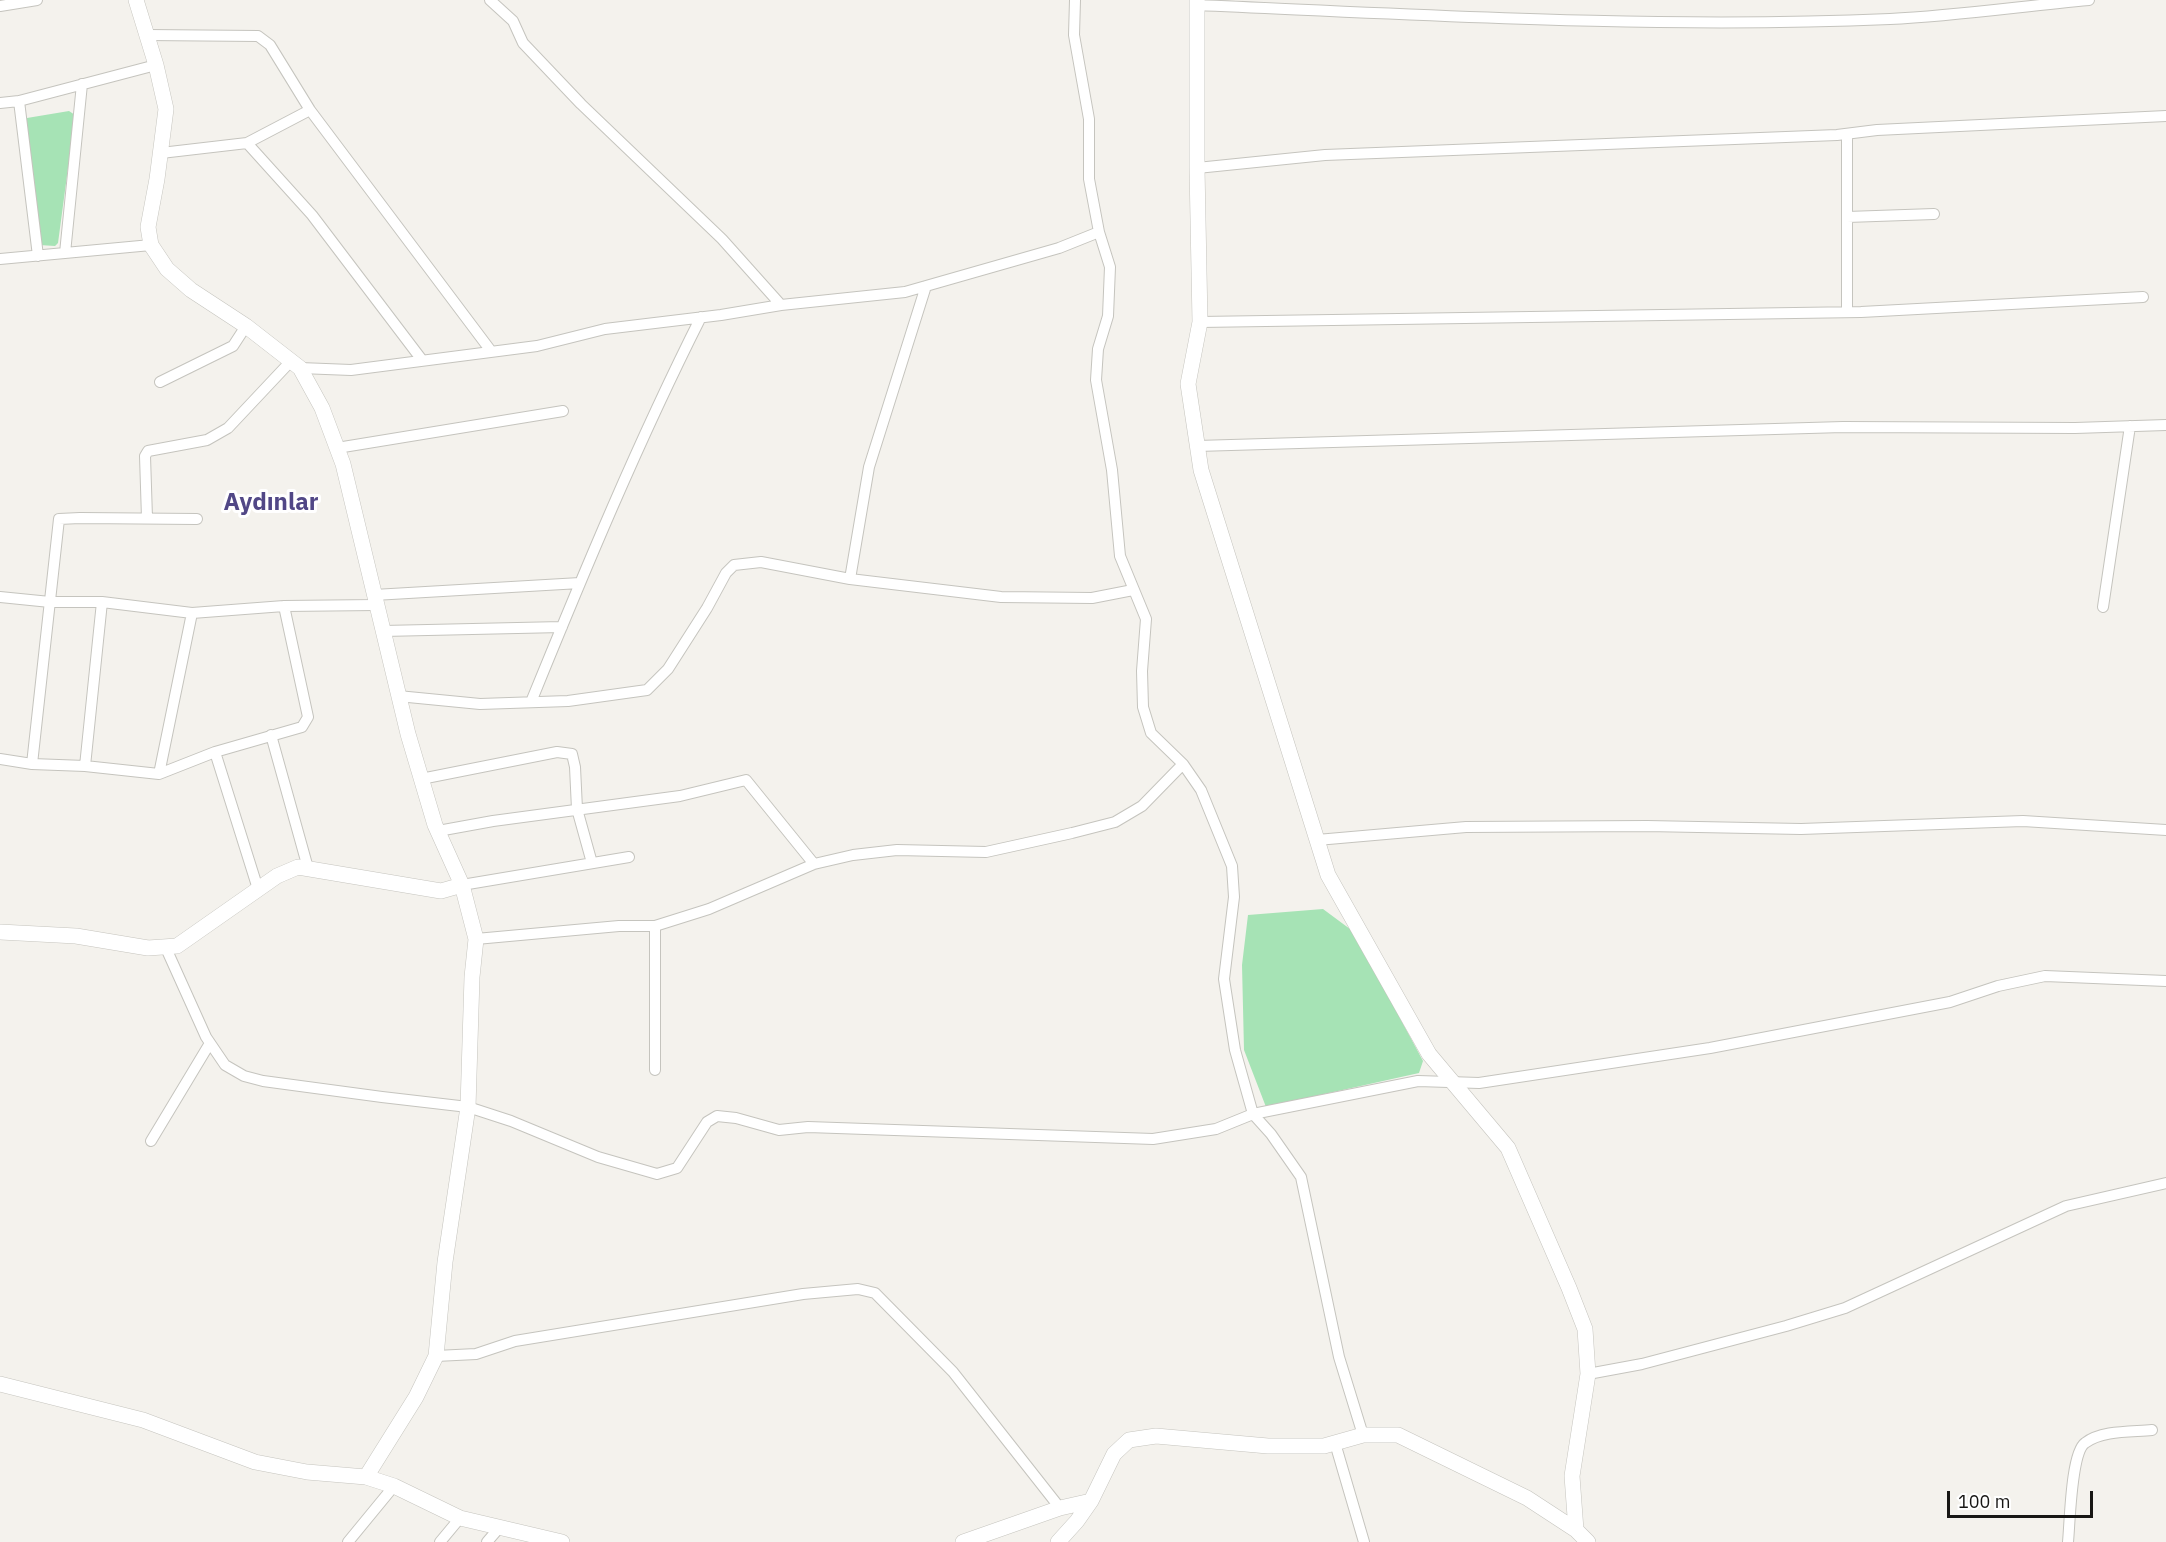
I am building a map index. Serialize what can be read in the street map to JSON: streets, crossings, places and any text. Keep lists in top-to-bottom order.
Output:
{
  "districts": ["Aydınlar"],
  "scale_bar": "100 m"
}
